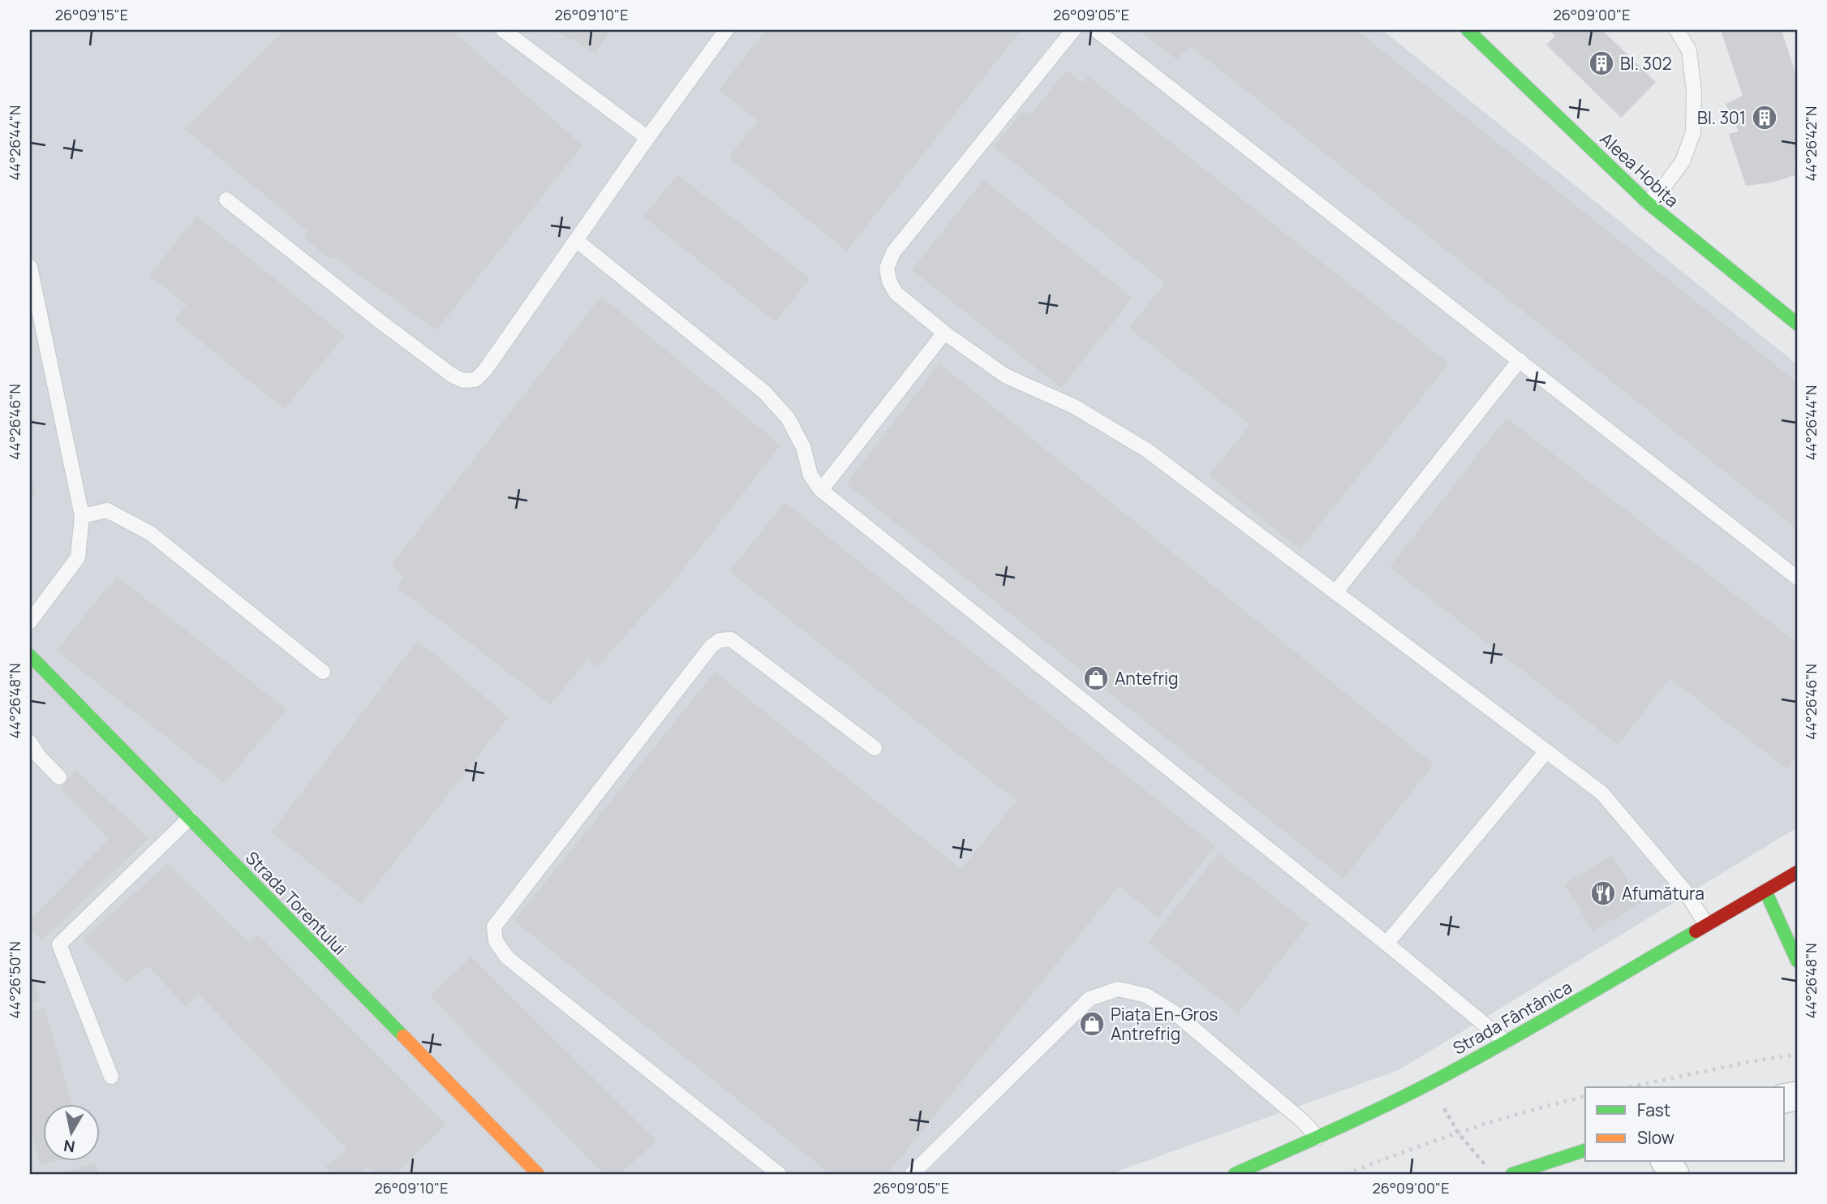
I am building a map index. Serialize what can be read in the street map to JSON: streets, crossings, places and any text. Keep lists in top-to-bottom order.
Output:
{
  "streets": {
    "street": ["Aleea Hobița", "Strada Torentului", "Strada Fântânica"]
  },
  "places": {
    "building": ["Bl. 302", "Bl. 301"],
    "shop": ["Antefrig", "Piața En-Gros Antrefrig"],
    "restaurant": ["Afumătura"]
  },
  "legend": ["Fast", "Slow"],
  "north": "bottom",
  "coordinates": [
    "26°09'15\"E",
    "26°09'10\"E",
    "26°09'05\"E",
    "26°09'00\"E",
    "44°26'44\"N",
    "44°26'42\"N",
    "44°26'46\"N",
    "44°26'48\"N",
    "44°26'50\"N"
  ]
}
